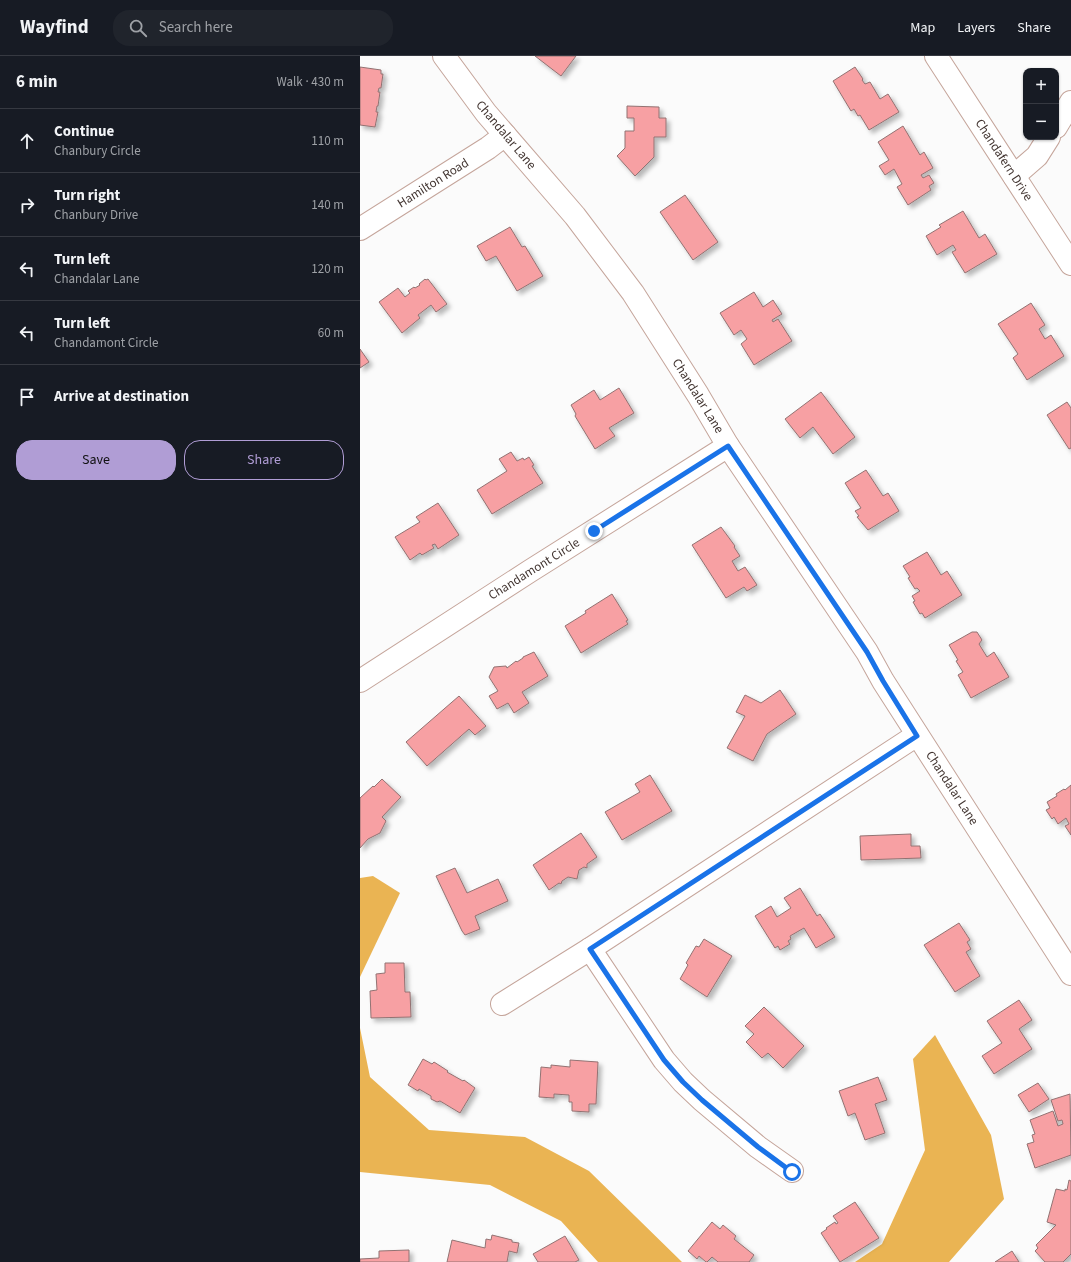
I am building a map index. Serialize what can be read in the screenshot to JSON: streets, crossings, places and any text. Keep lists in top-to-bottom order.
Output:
{
  "streets": {
    "street": [
      "Chandalar Lane",
      "Chandafern Drive",
      "Hamilton Road",
      "Chandamont Circle"
    ]
  },
  "crossings": [
    ["Chandalar Lane", "Hamilton Road"],
    ["Chandalar Lane", "Chandamont Circle"]
  ],
  "page": {
    "header": "Wayfind",
    "search": "Search here",
    "nav": ["Map", "Layers", "Share"],
    "heading": ["6 min", "Walk · 430 m"],
    "map_buttons": ["+", "−"],
    "list": [
      ["Continue", "Chanbury Circle", "110 m"],
      ["Turn right", "Chanbury Drive", "140 m"],
      ["Turn left", "Chandalar Lane", "120 m"],
      ["Turn left", "Chandamont Circle", "60 m"],
      "Arrive at destination"
    ],
    "buttons": ["Save", "Share"]
  }
}
